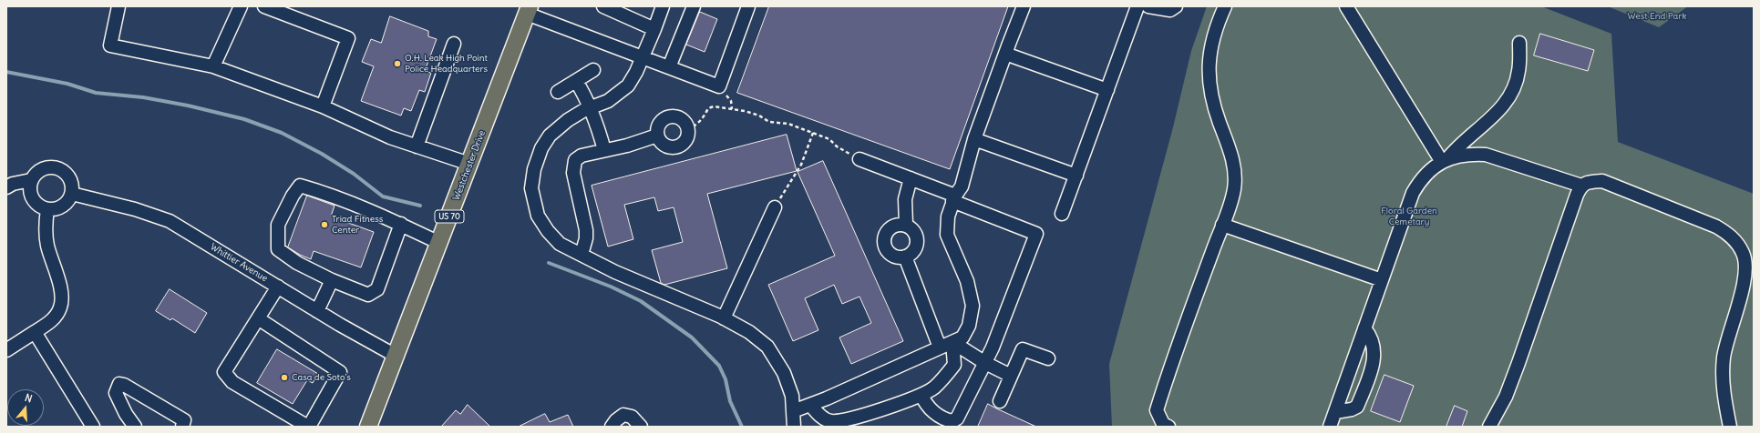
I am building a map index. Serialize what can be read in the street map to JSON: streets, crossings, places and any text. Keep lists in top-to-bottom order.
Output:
{
  "streets": {
    "main road": ["Westchester Drive", "US 70"],
    "street": ["Whittier Avenue"]
  },
  "crossings": [
    ["Westchester Drive", "Whittier Avenue"]
  ],
  "parks": ["West End Park", "Floral Garden Cemetary"],
  "places": ["O.H. Leak High Point Police Headquarters", "Triad Fitness Center", "Casa de Soto's"],
  "north": "top"
}
